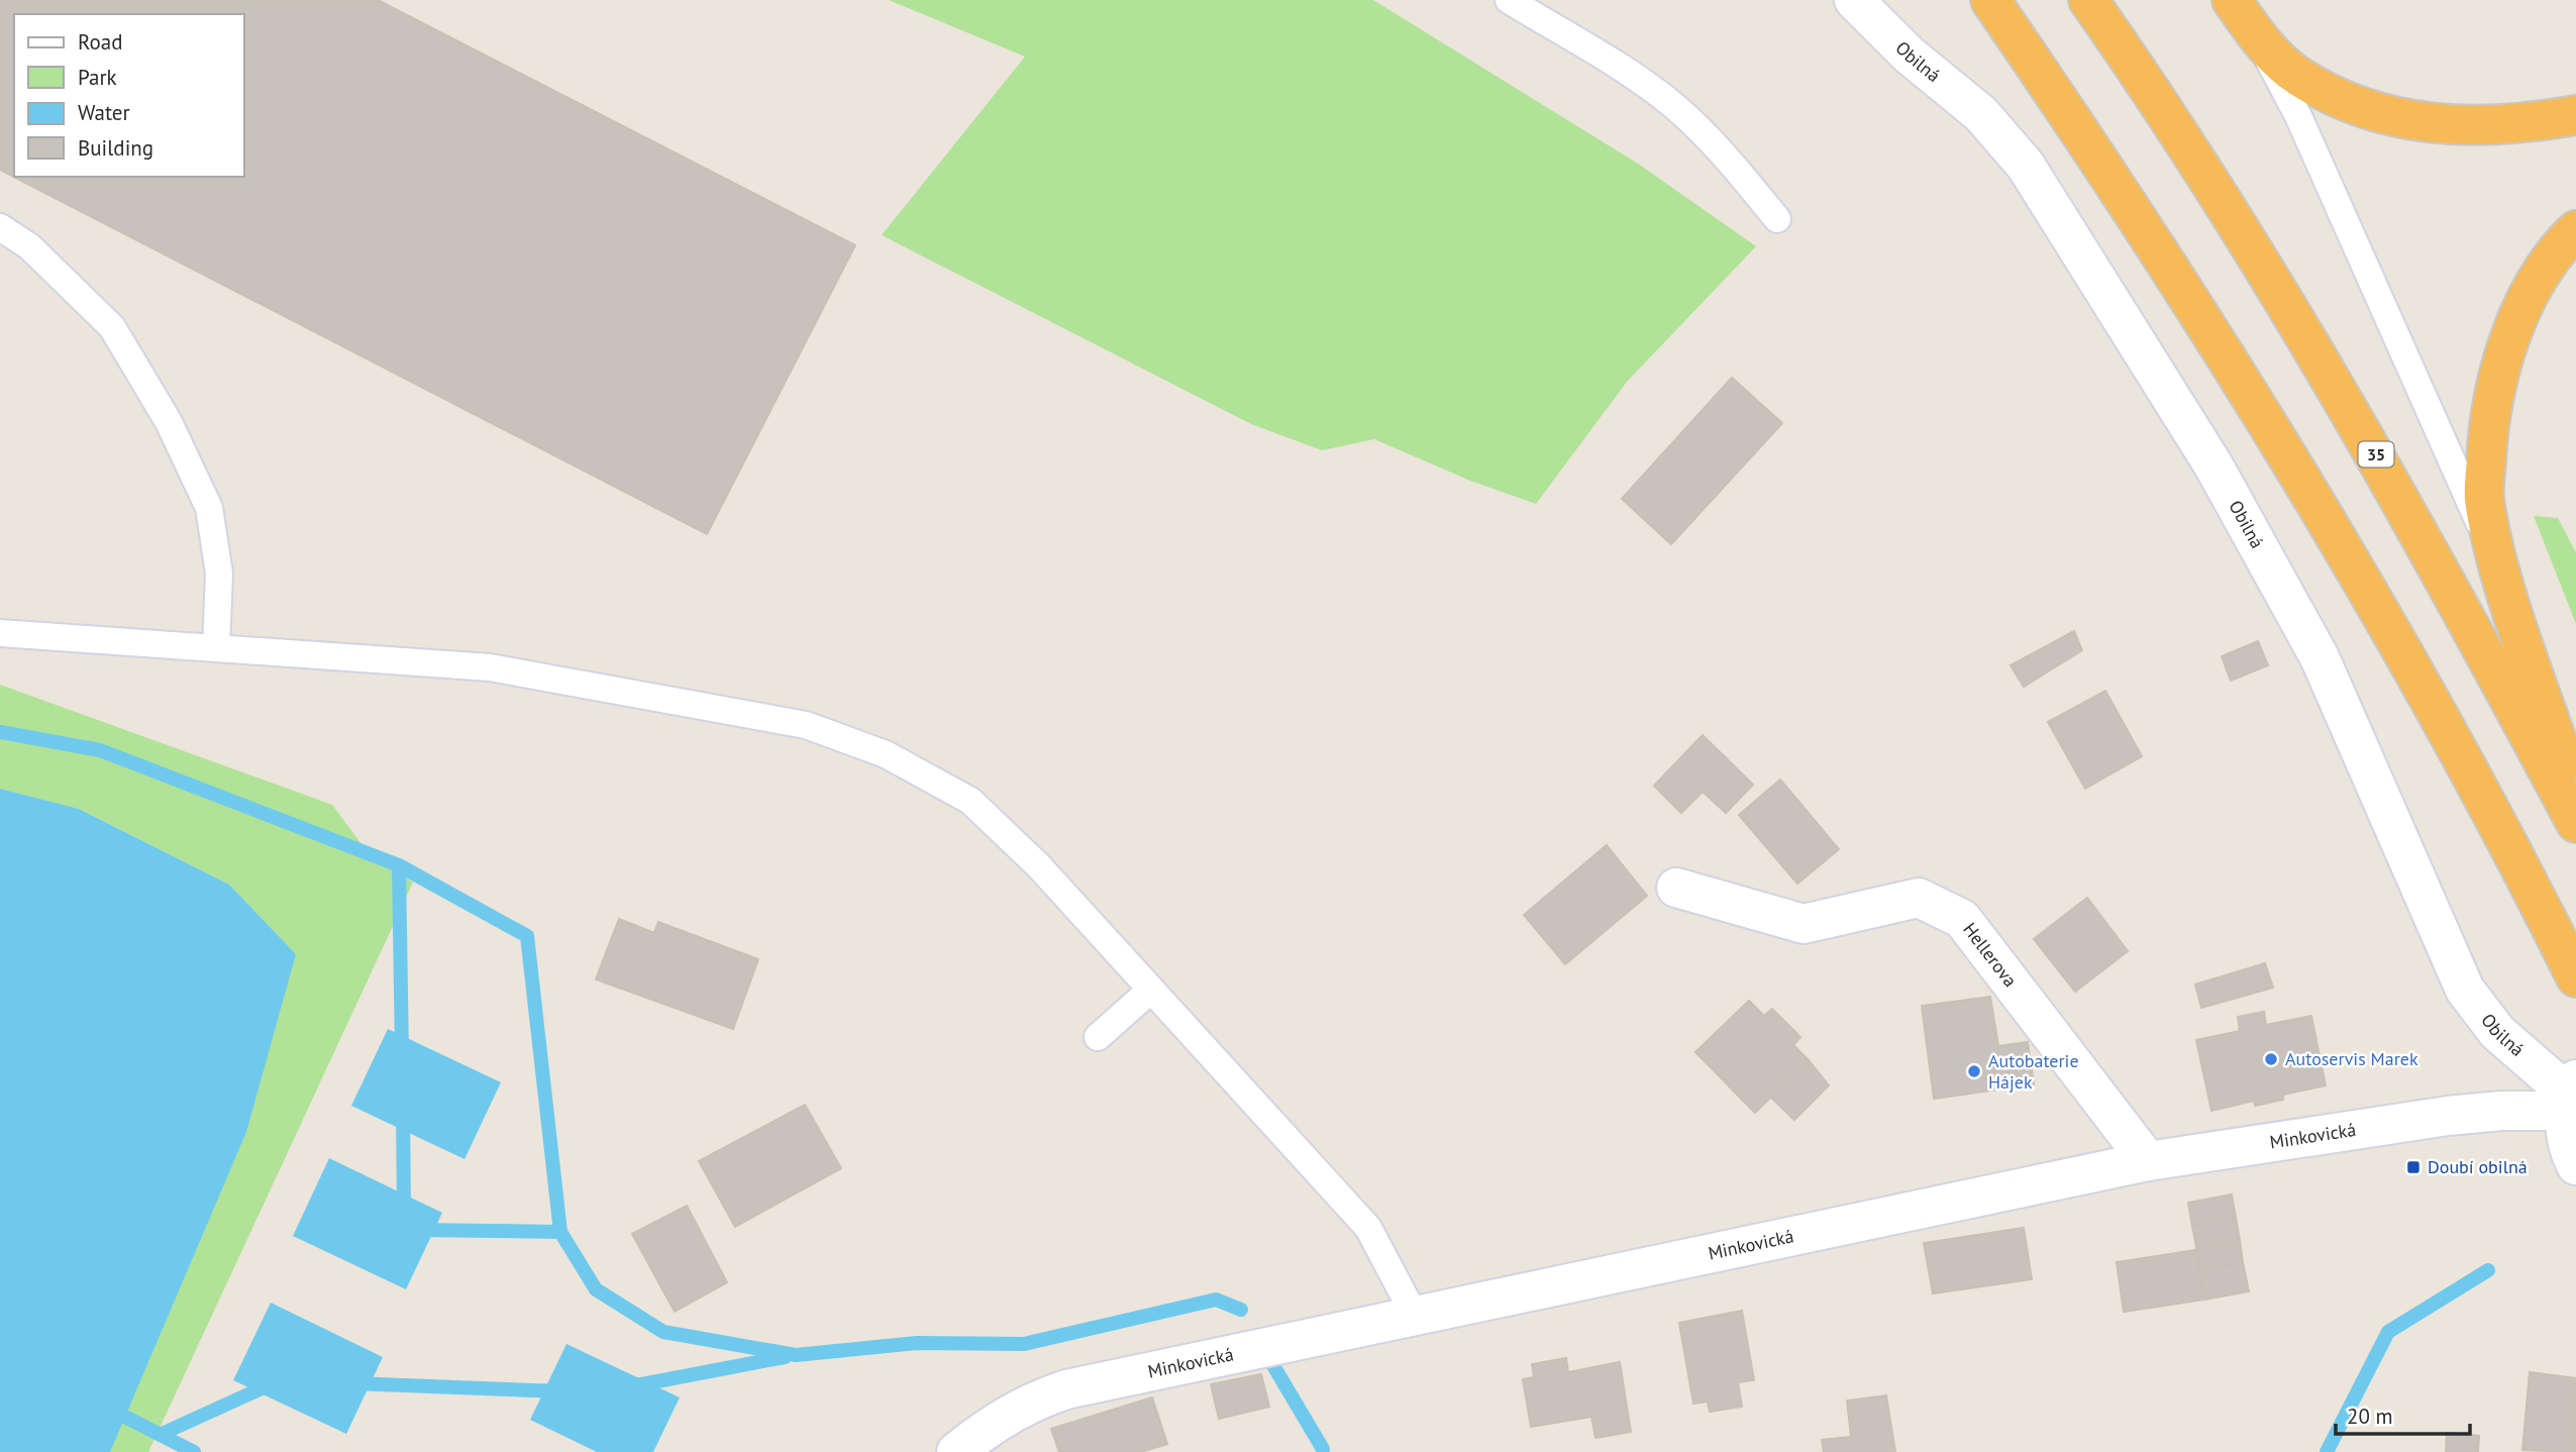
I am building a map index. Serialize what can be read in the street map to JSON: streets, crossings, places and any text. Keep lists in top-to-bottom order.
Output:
{
  "streets": {
    "highway": ["35"],
    "street": ["Obilná", "Hellerova", "Minkovická"]
  },
  "crossings": [
    ["Obilná", "Minkovická"],
    ["Hellerova", "Minkovická"]
  ],
  "places": {
    "other": ["Autoservis Marek", "Autobaterie Hájek"],
    "transit": ["Doubí obilná"]
  },
  "legend": [
    "Road",
    "Park",
    "Water",
    "Building"
  ],
  "scale_bar": "20 m"
}
